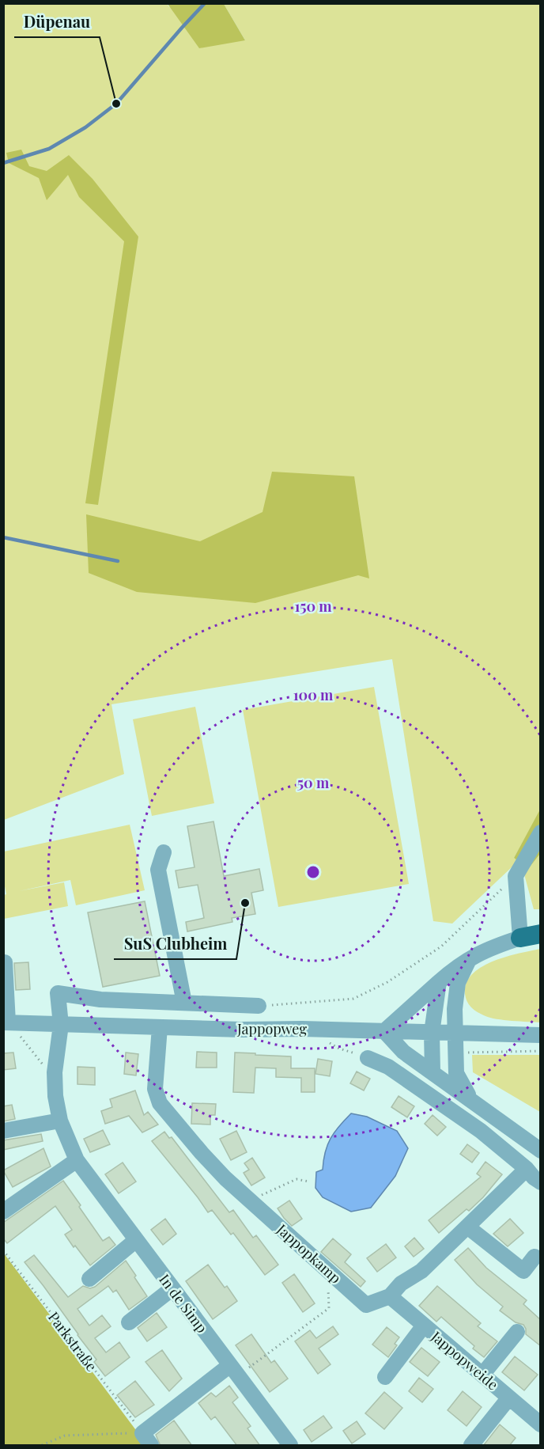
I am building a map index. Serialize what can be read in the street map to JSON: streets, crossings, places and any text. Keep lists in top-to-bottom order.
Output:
{
  "streets": {
    "street": [
      "Jappopweg",
      "Jappopkamp",
      "In de Simp",
      "Jappopweide"
    ],
    "path": ["Parkstraße"]
  },
  "crossings": [
    ["Jappopweg", "Jappopkamp"],
    ["Jappopweg", "In de Simp"],
    ["Jappopkamp", "Jappopweide"]
  ],
  "places": ["Düpenau", "SuS Clubheim"],
  "rings": ["150 m", "100 m", "50 m"]
}
